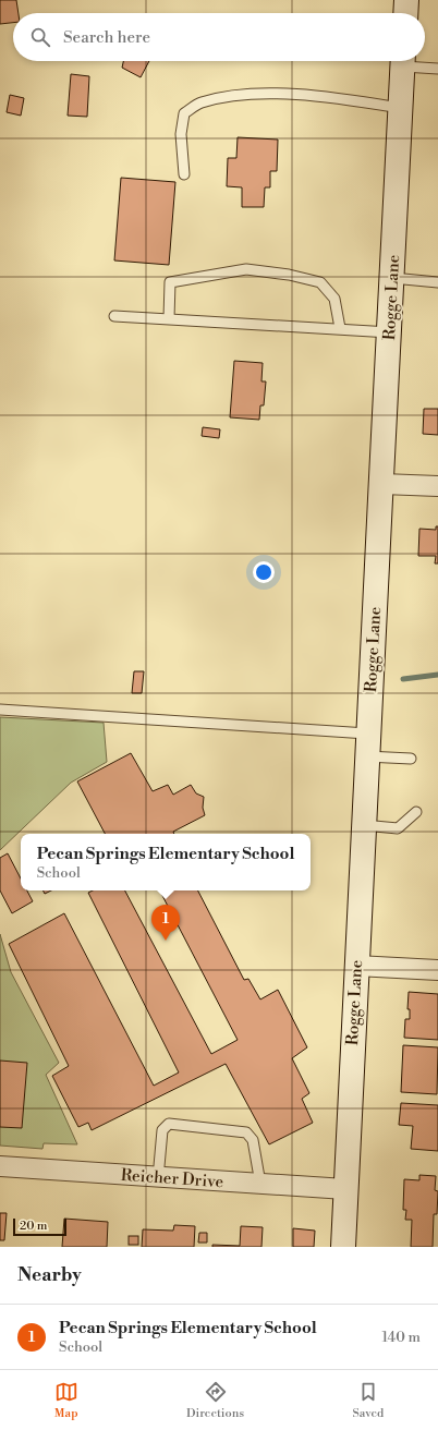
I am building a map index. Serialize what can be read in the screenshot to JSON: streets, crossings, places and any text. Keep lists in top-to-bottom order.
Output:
{
  "streets": {
    "street": ["Rogge Lane", "Reicher Drive"]
  },
  "crossings": [
    ["Rogge Lane", "Reicher Drive"]
  ],
  "scale_bar": "20 m",
  "page": {
    "search": "Search here",
    "popup": ["Pecan Springs Elementary School", "School"],
    "pins": "1",
    "scale": "20 m",
    "heading": "Nearby",
    "list": [
      {
        "mark": "1",
        "name": "Pecan Springs Elementary School",
        "note": "School",
        "value": "140 m"
      }
    ],
    "nav": ["Map", "Directions", "Saved"]
  }
}
